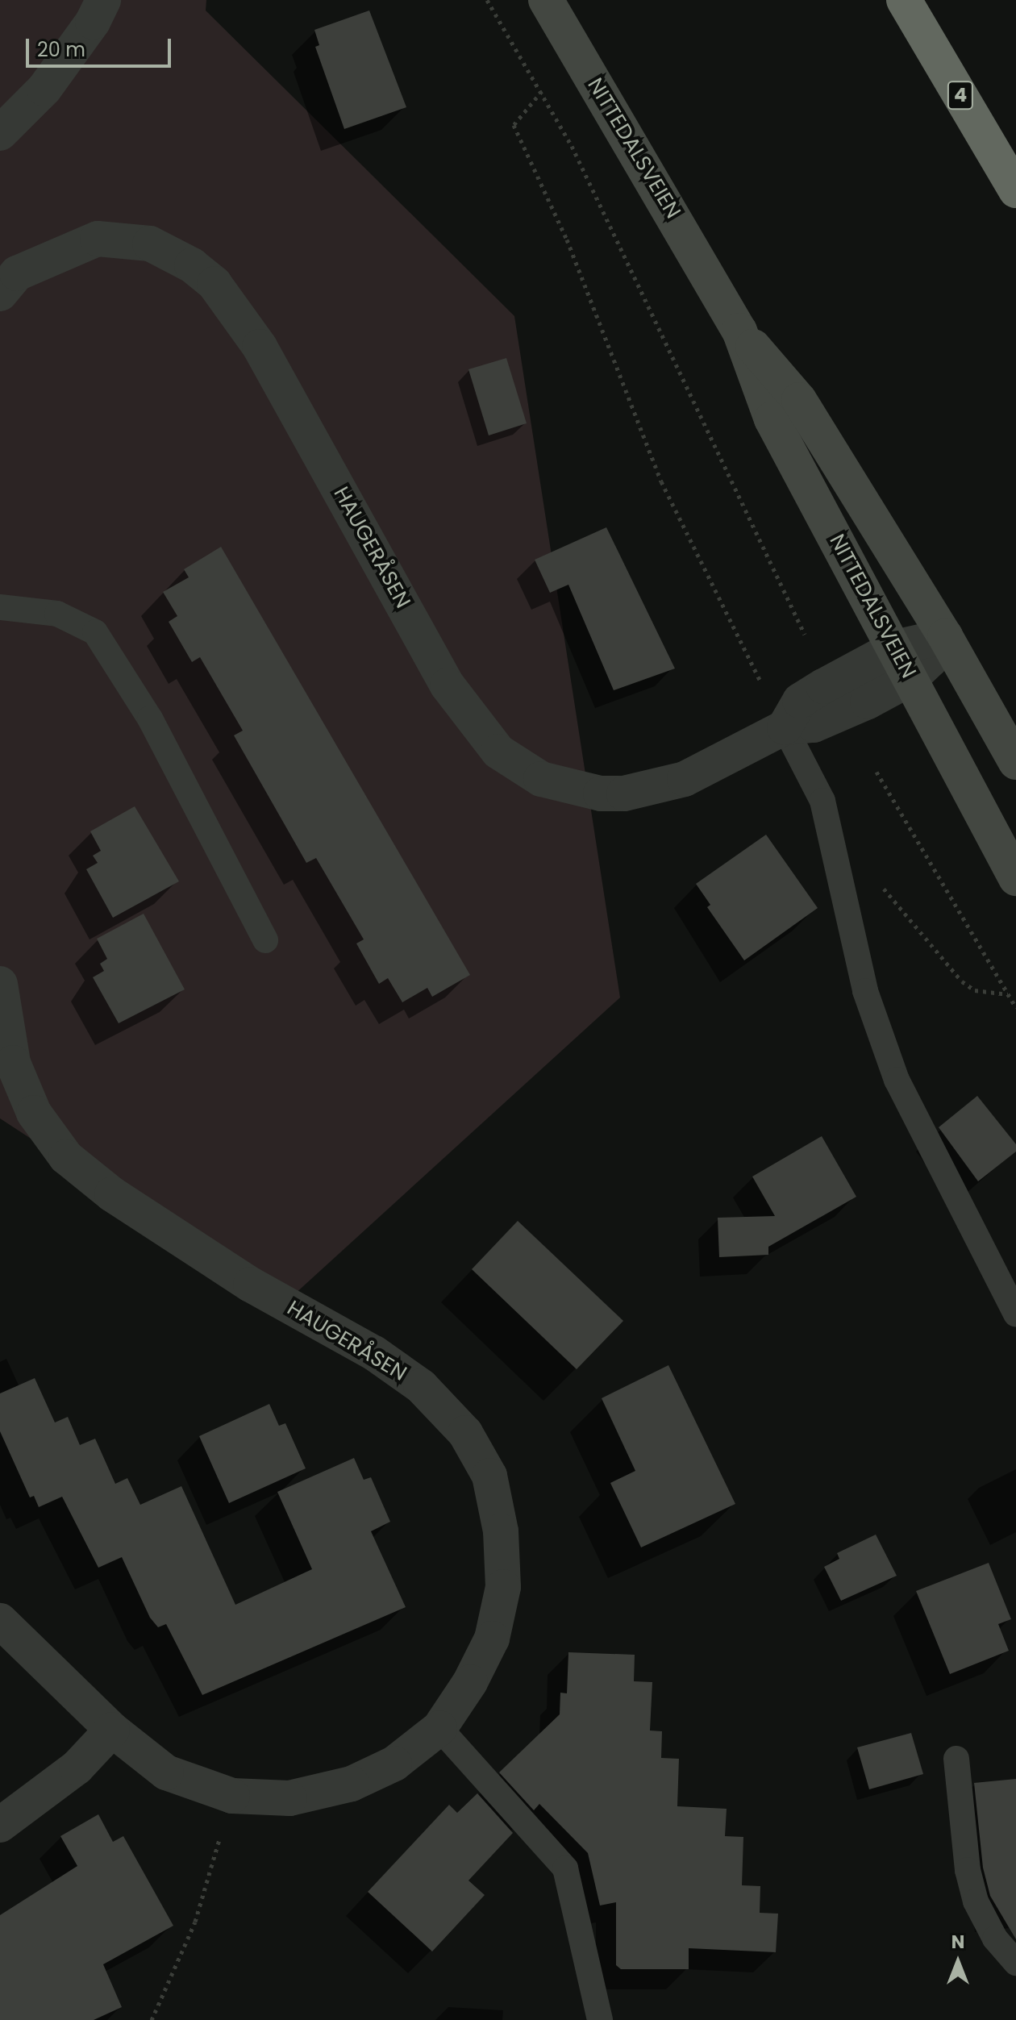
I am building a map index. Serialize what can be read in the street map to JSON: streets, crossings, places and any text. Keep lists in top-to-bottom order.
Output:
{
  "streets": {
    "highway": ["4"],
    "main road": ["NITTEDALSVEIEN"],
    "street": ["HAUGERÅSEN"]
  },
  "crossings": [
    ["NITTEDALSVEIEN", "HAUGERÅSEN"]
  ],
  "scale_bar": "20 m",
  "north": "top"
}
